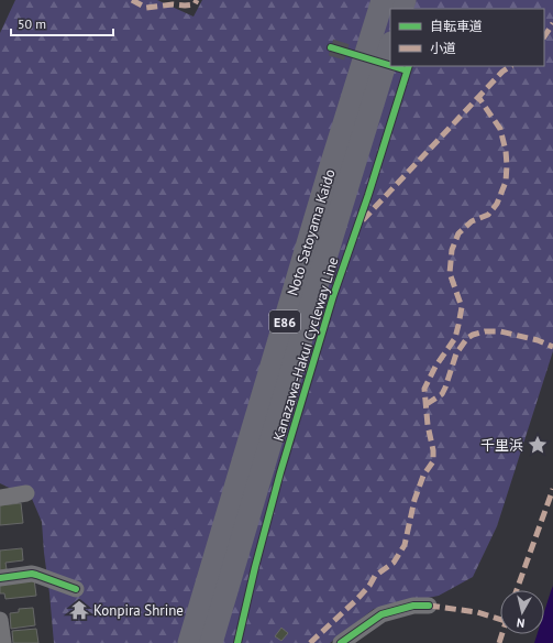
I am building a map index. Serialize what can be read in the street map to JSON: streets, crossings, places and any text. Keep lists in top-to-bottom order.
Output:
{
  "streets": {
    "highway": ["Noto Satoyama Kaido", "E86"],
    "cycle path": ["Kanazawa-Hakui Cycleway Line"]
  },
  "places": {
    "place": ["千里浜"],
    "temple": ["Konpira Shrine"]
  },
  "legend": ["自転車道", "小道"],
  "scale_bar": "50 m",
  "north": "bottom"
}
